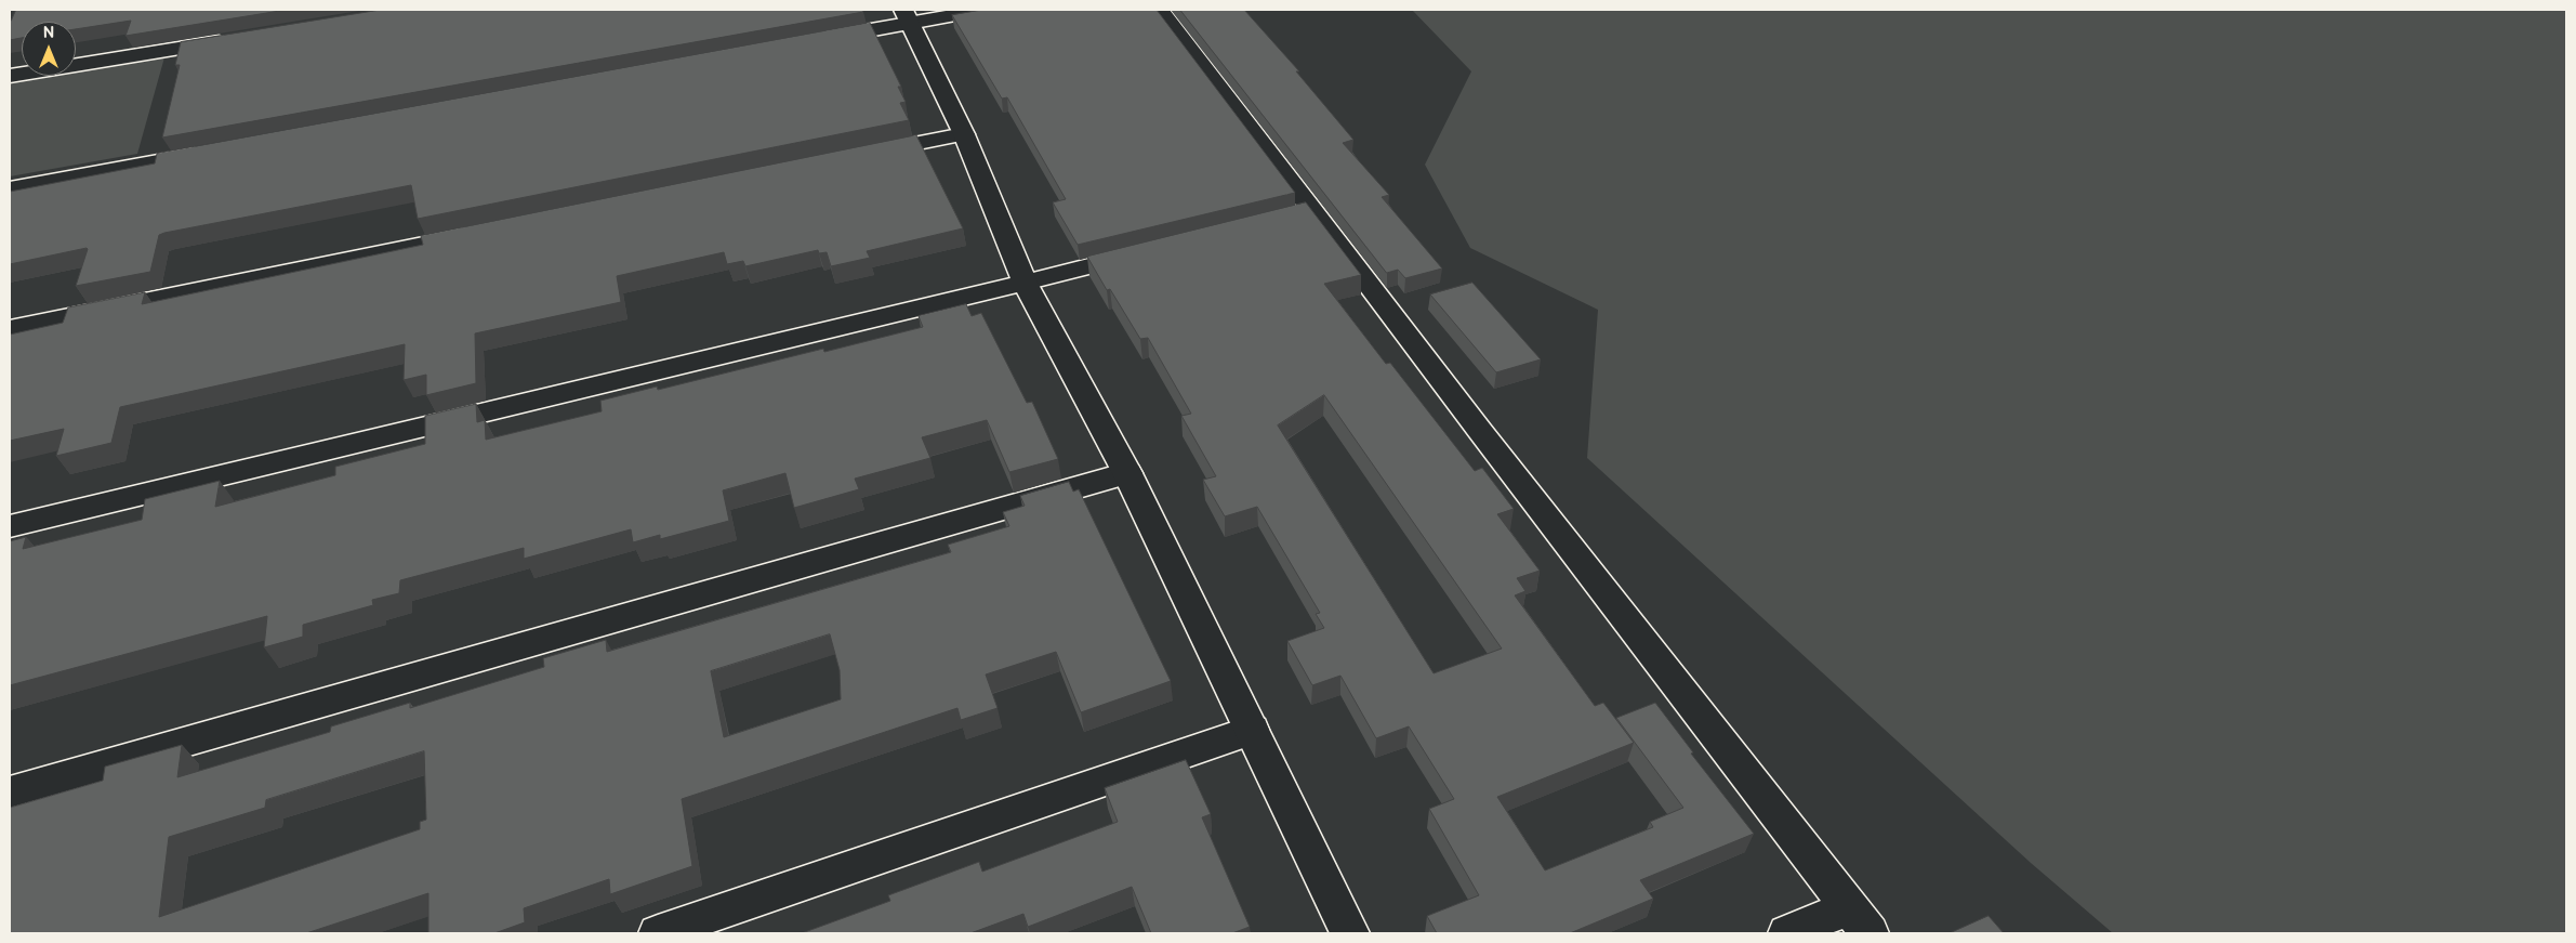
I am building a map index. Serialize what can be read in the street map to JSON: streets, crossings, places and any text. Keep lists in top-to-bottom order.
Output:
{
  "north": "top"
}
